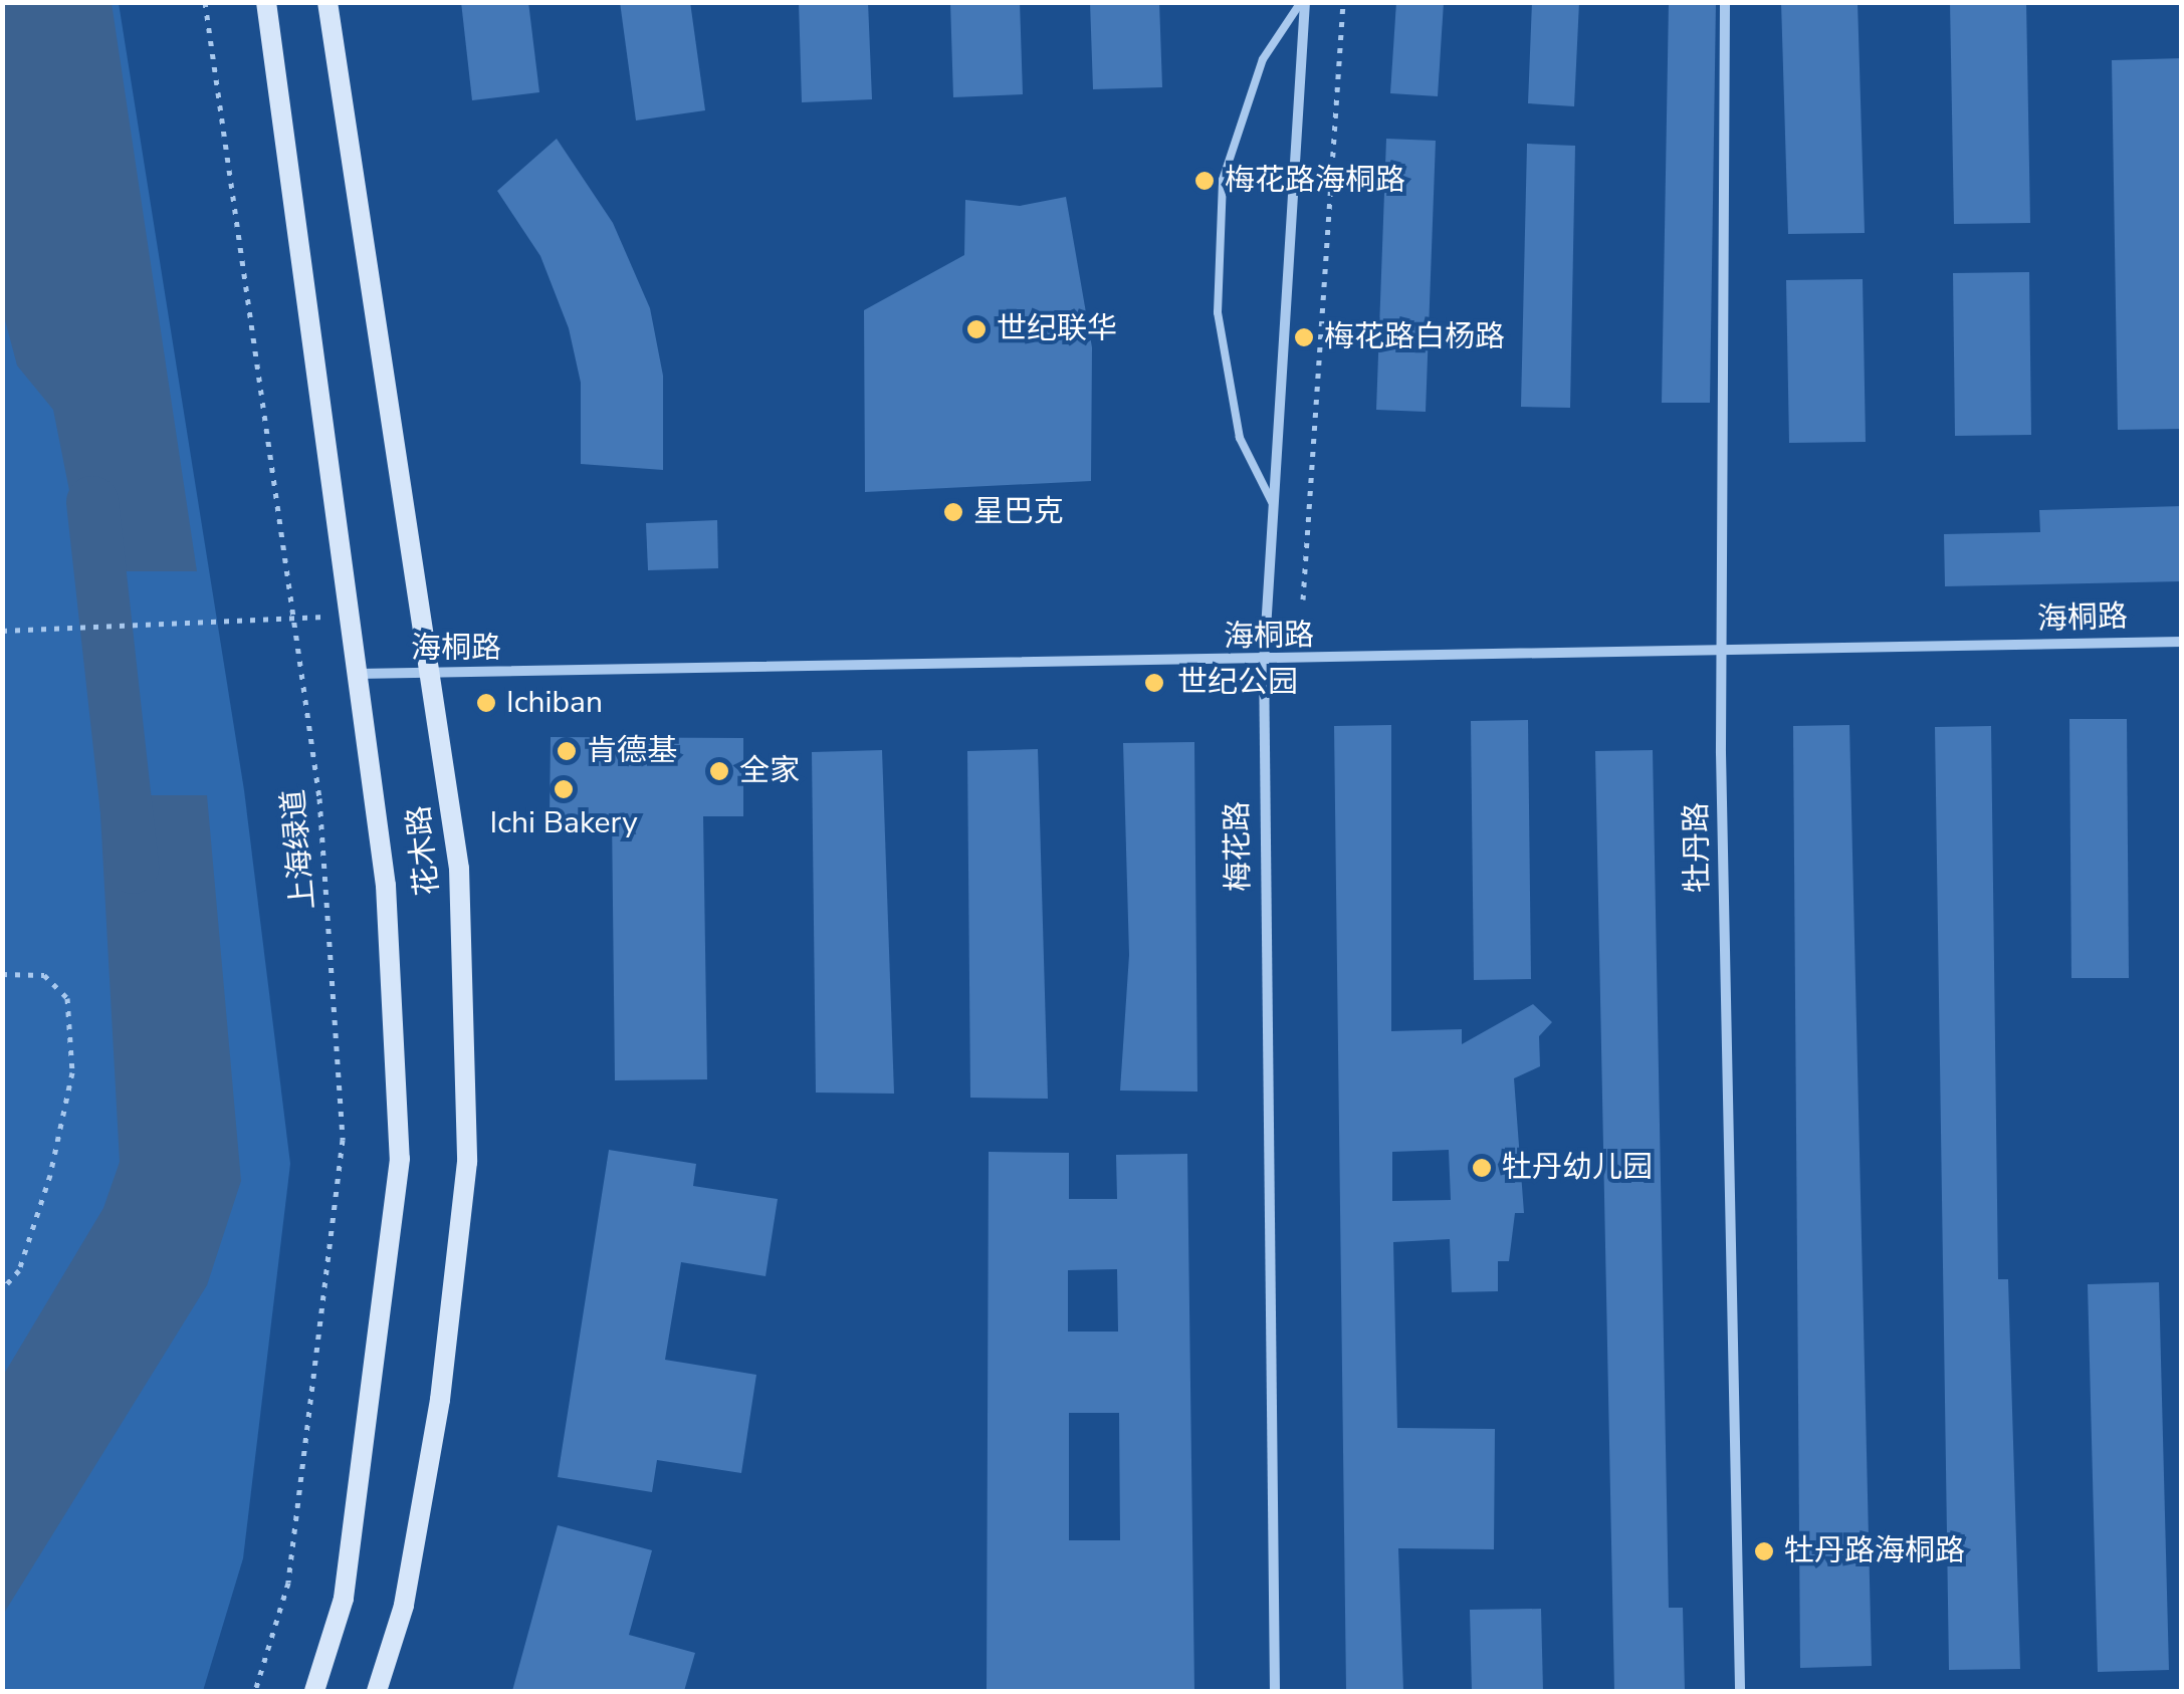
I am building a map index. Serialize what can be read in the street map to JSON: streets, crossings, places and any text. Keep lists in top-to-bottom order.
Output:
{
  "streets": {
    "main road": ["花木路"],
    "street": ["海桐路", "梅花路", "牡丹路"],
    "path": ["上海绿道"]
  },
  "crossings": [
    ["海桐路", "梅花路"],
    ["海桐路", "牡丹路"],
    ["海桐路", "花木路"]
  ],
  "places": [
    "梅花路海桐路",
    "世纪联华",
    "梅花路白杨路",
    "星巴克",
    "世纪公园",
    "Ichiban",
    "肯德基",
    "全家",
    "Ichi Bakery",
    "牡丹幼儿园",
    "牡丹路海桐路"
  ]
}
